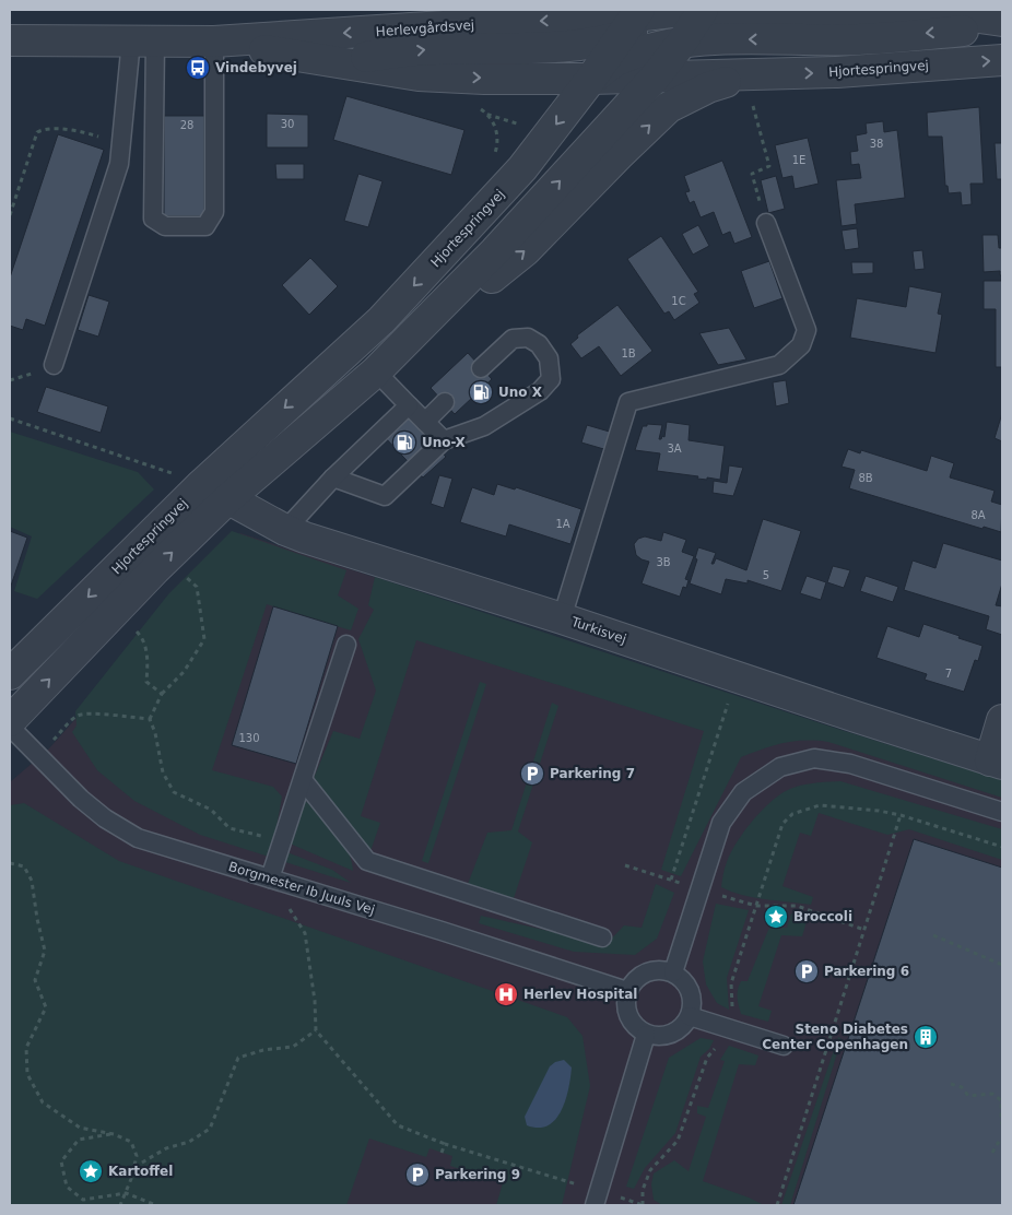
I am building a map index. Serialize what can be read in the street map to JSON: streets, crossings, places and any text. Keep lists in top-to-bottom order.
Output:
{
  "streets": {
    "street": ["Herlevgårdsvej", "Hjortespringvej", "Turkisvej"],
    "lane": ["Borgmester Ib Juuls Vej"]
  },
  "crossings": [
    ["Herlevgårdsvej", "Hjortespringvej"],
    ["Hjortespringvej", "Turkisvej"]
  ],
  "places": {
    "bus stop": ["Vindebyvej"],
    "fuel station": ["Uno X", "Uno-X"],
    "parking": ["Parkering 7", "Parkering 6", "Parkering 9"],
    "place": ["Broccoli", "Kartoffel"],
    "hospital": ["Herlev Hospital"],
    "building": ["Steno Diabetes Center Copenhagen"]
  },
  "house_numbers": [
    "30",
    "28",
    "38",
    "1E",
    "1C",
    "1B",
    "3A",
    "8B",
    "8A",
    "1A",
    "3B",
    "5",
    "7",
    "130"
  ]
}
